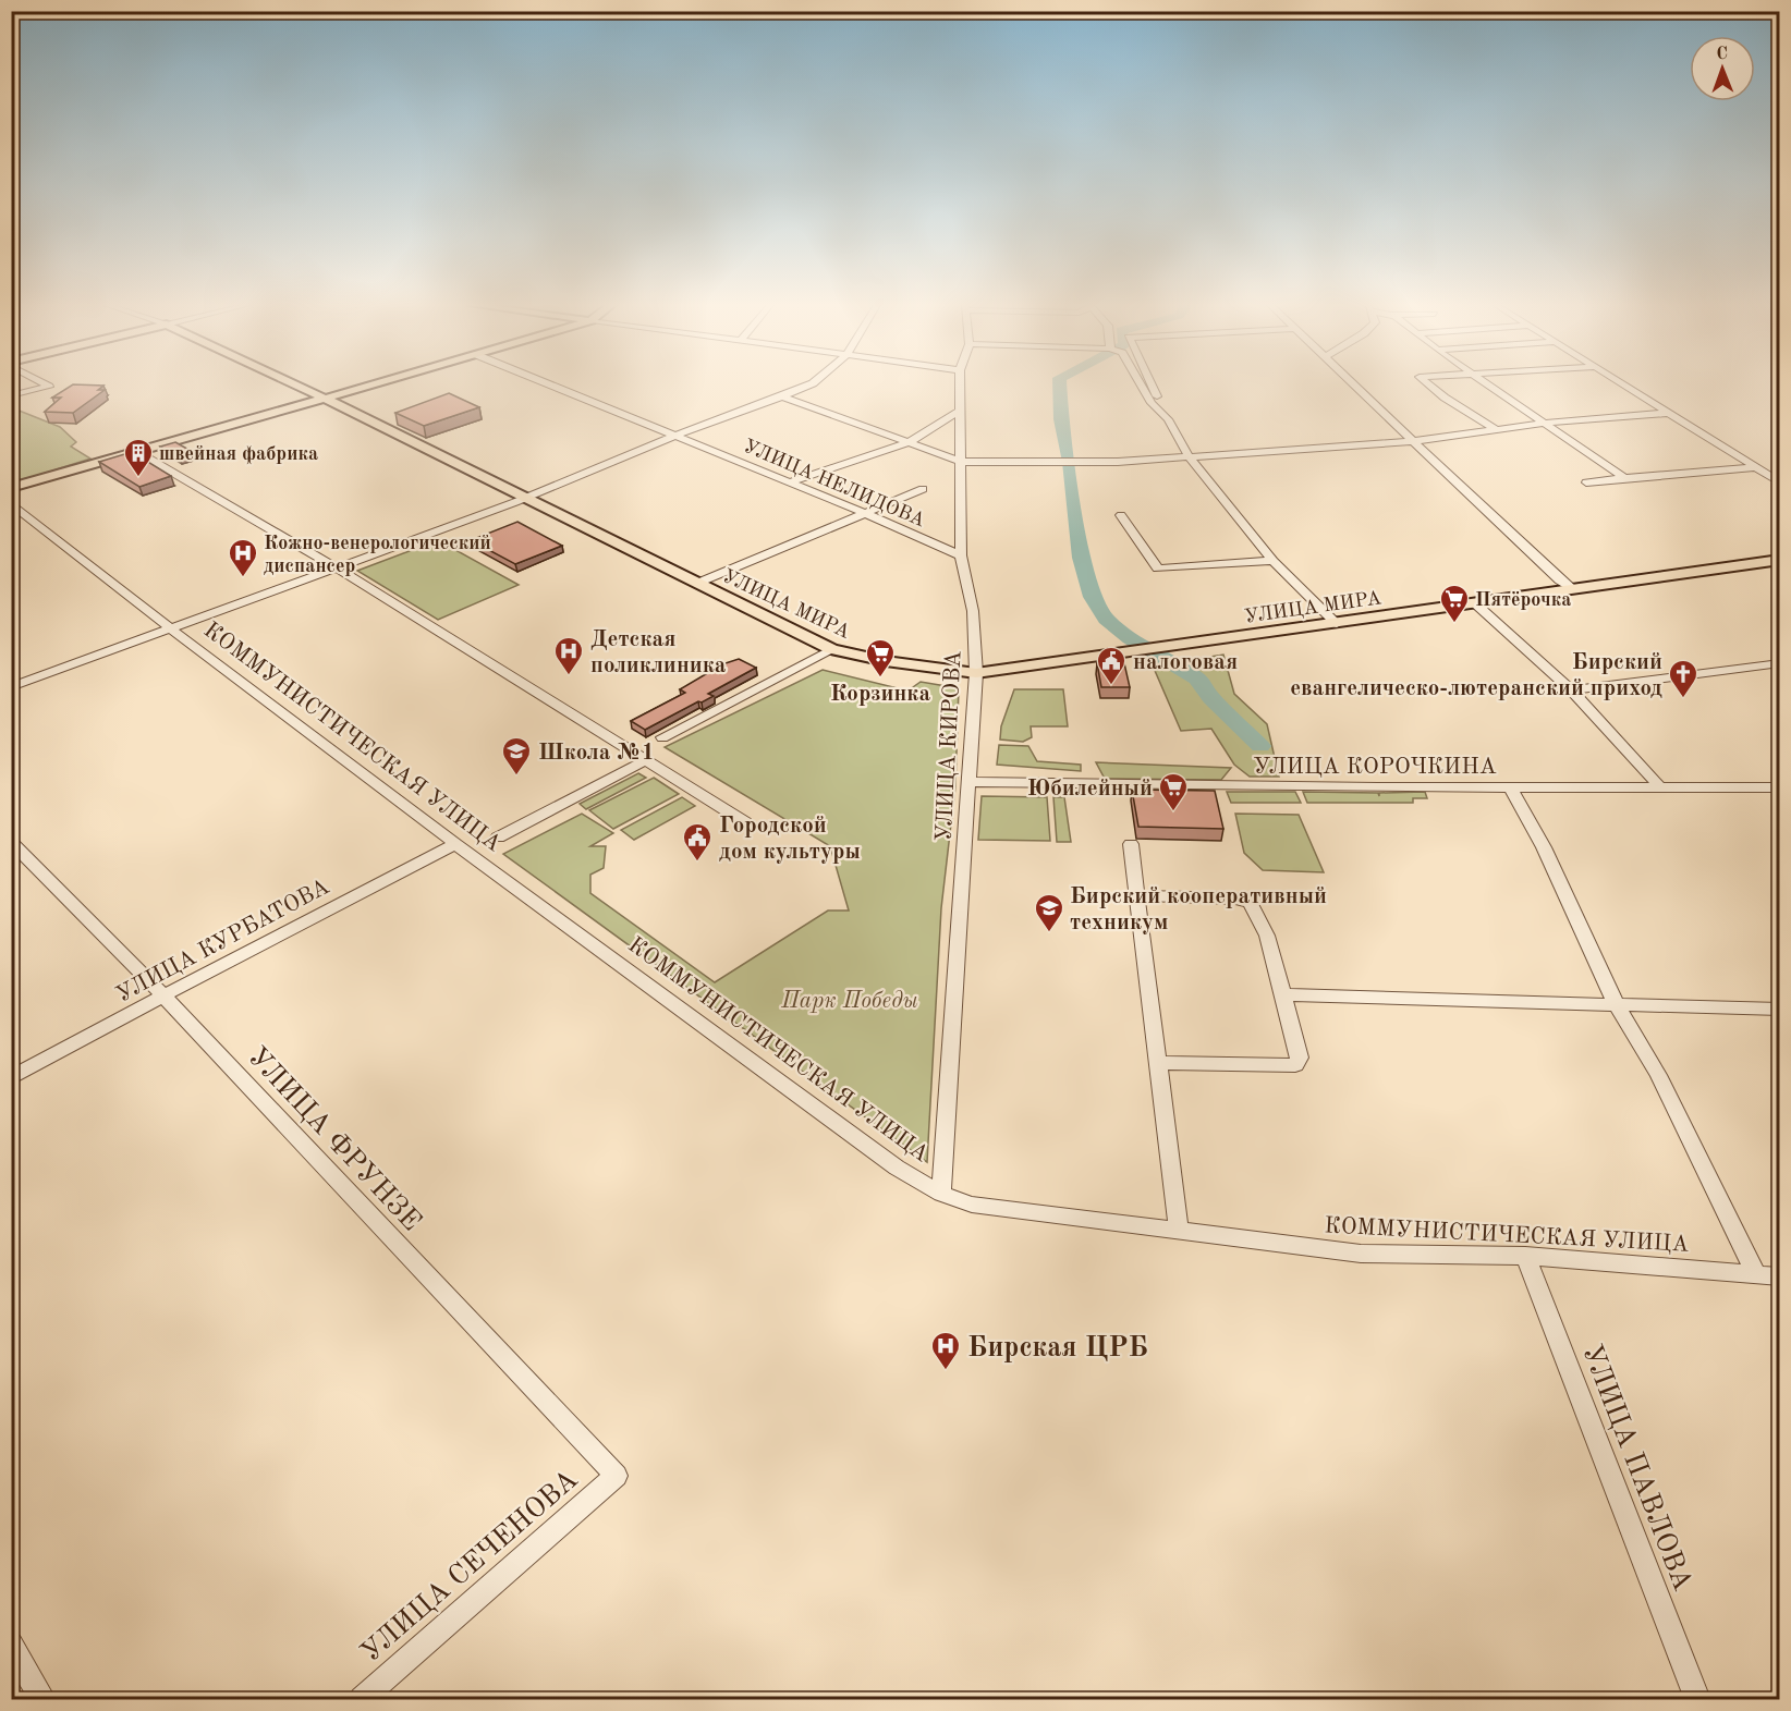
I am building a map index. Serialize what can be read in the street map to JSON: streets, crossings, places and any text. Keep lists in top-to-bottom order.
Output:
{
  "streets": {
    "main road": ["УЛИЦА МИРА"],
    "street": [
      "УЛИЦА НЕЛИДОВА",
      "КОММУНИСТИЧЕСКАЯ УЛИЦА",
      "УЛИЦА КИРОВА",
      "УЛИЦА КОРОЧКИНА",
      "УЛИЦА КУРБАТОВА",
      "УЛИЦА ФРУНЗЕ",
      "УЛИЦА ПАВЛОВА",
      "УЛИЦА СЕЧЕНОВА"
    ]
  },
  "crossings": [
    ["УЛИЦА НЕЛИДОВА", "УЛИЦА КИРОВА"],
    ["УЛИЦА МИРА", "УЛИЦА КИРОВА"],
    ["КОММУНИСТИЧЕСКАЯ УЛИЦА", "УЛИЦА КИРОВА"],
    ["КОММУНИСТИЧЕСКАЯ УЛИЦА", "УЛИЦА КУРБАТОВА"],
    ["КОММУНИСТИЧЕСКАЯ УЛИЦА", "УЛИЦА ПАВЛОВА"],
    ["УЛИЦА КИРОВА", "УЛИЦА КОРОЧКИНА"],
    ["УЛИЦА КУРБАТОВА", "УЛИЦА ФРУНЗЕ"],
    ["УЛИЦА ФРУНЗЕ", "УЛИЦА СЕЧЕНОВА"]
  ],
  "parks": ["Парк Победы"],
  "places": {
    "building": ["швейная фабрика"],
    "hospital": ["Кожно-венерологический диспансер", "Детская поликлиника", "Бирская ЦРБ"],
    "supermarket": ["Пятёрочка", "Корзинка", "Юбилейный"],
    "public building": ["налоговая", "Городской дом культуры"],
    "church": ["Бирский евангелическо-лютеранский приход"],
    "school or university": ["Школа №1", "Бирский кооперативный техникум"]
  },
  "north": "top"
}
